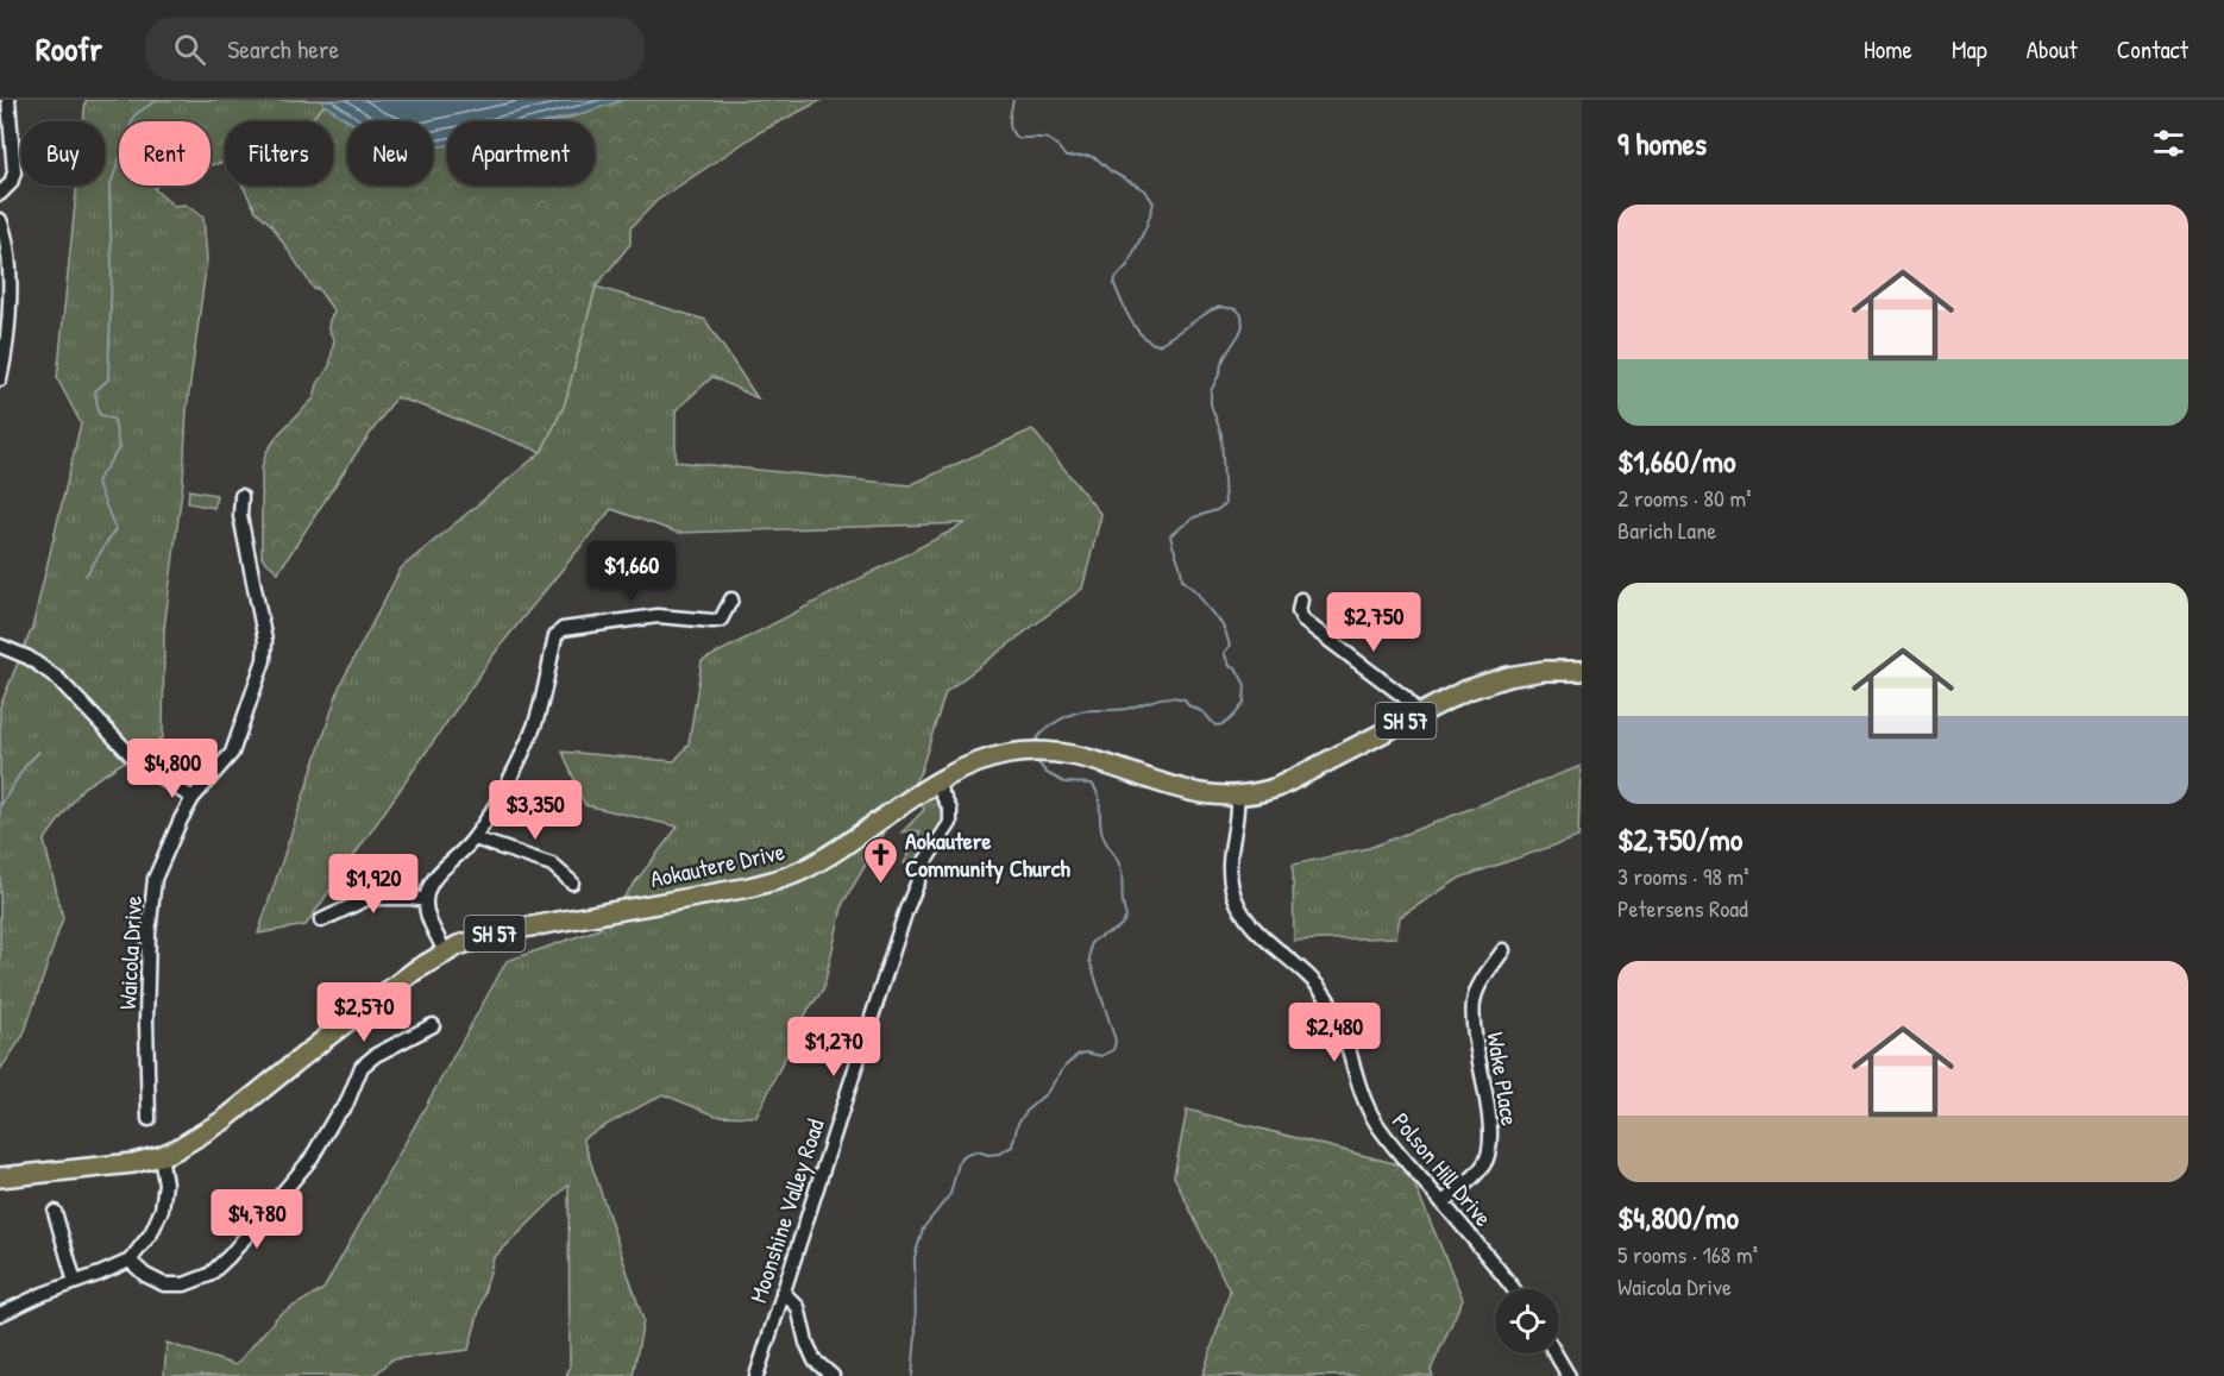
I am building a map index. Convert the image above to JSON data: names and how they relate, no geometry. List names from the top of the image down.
{
  "streets": {
    "highway": ["SH 57", "Aokautere Drive"],
    "street": [
      "Waicola Drive",
      "Wake Place",
      "Polson Hill Drive",
      "Moonshine Valley Road"
    ]
  },
  "crossings": [
    ["Aokautere Drive", "Polson Hill Drive"],
    ["Aokautere Drive", "Moonshine Valley Road"],
    ["Wake Place", "Polson Hill Drive"]
  ],
  "places": {
    "church": ["Aokautere Community Church"]
  },
  "page": {
    "header": "Roofr",
    "search": "Search here",
    "nav": [
      "Home",
      "Map",
      "About",
      "Contact"
    ],
    "heading": "9 homes",
    "chip": [
      "Buy",
      "Rent",
      "Filters",
      "New",
      "Apartment"
    ],
    "list": [
      {
        "name": "$1,660/mo",
        "note": "2 rooms · 80 m² · Barich Lane"
      },
      {
        "name": "$2,750/mo",
        "note": "3 rooms · 98 m² · Petersens Road"
      },
      {
        "name": "$4,800/mo",
        "note": "5 rooms · 168 m² · Waicola Drive"
      }
    ],
    "price": [
      "$1,660",
      "$2,750",
      "$4,800",
      "$3,350",
      "$1,920",
      "$2,570",
      "$2,480",
      "$1,270",
      "$4,780"
    ]
  }
}
